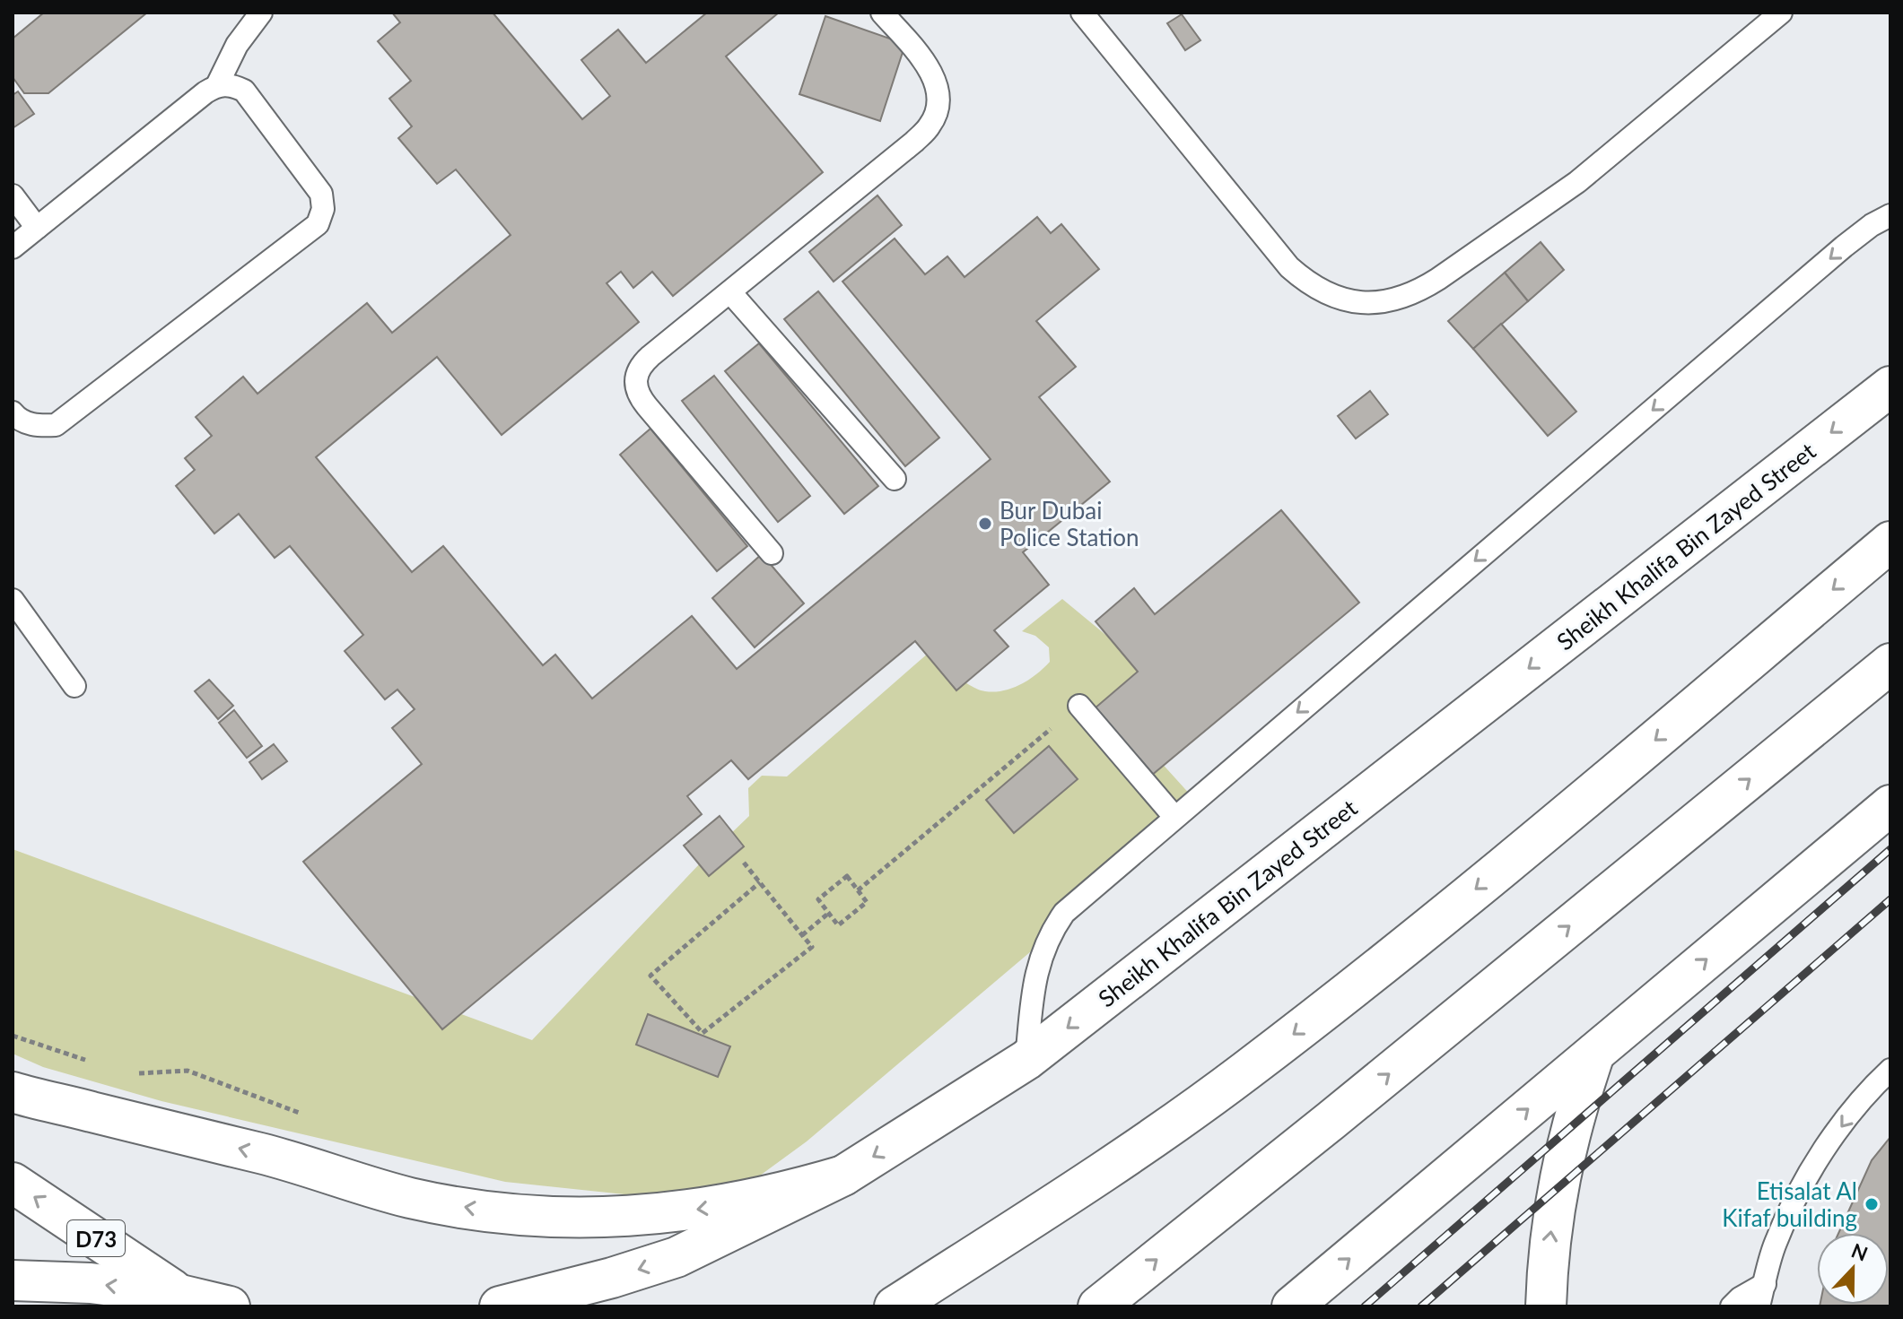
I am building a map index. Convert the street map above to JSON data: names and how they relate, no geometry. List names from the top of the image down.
{
  "streets": {
    "main road": ["Sheikh Khalifa Bin Zayed Street", "D73"]
  },
  "places": ["Bur Dubai Police Station", "Etisalat Al Kifaf building"],
  "north": "top"
}
